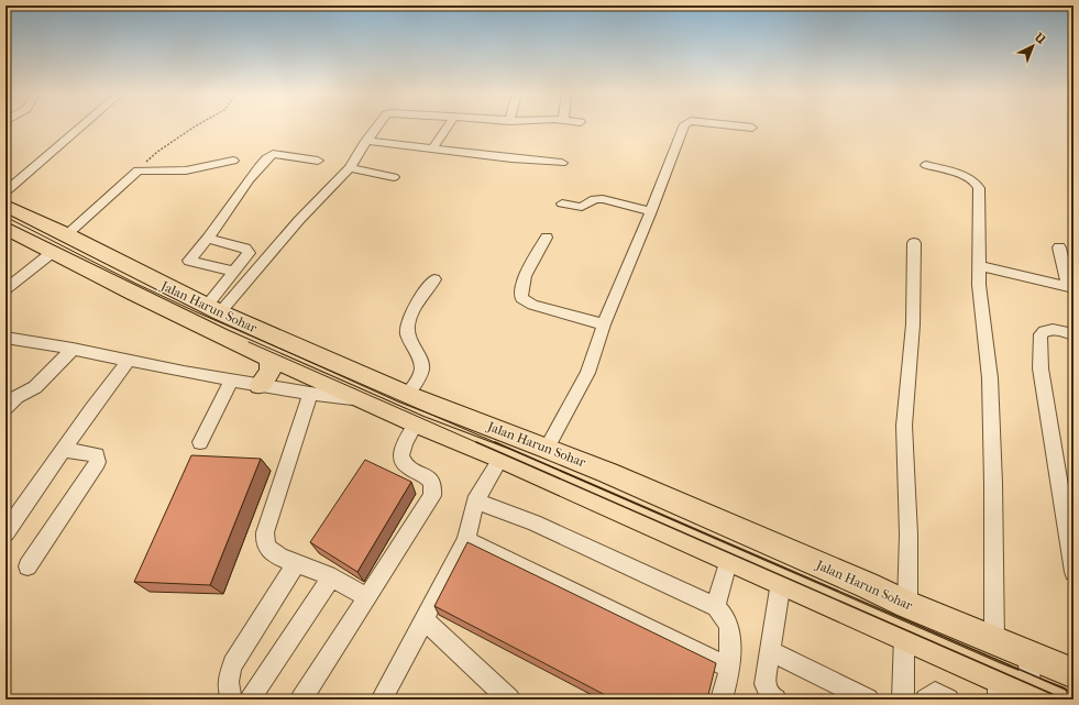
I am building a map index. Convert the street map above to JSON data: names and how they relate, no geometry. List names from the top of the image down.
{
  "streets": {
    "highway": ["Jalan Harun Sohar"]
  },
  "north": "top right"
}
